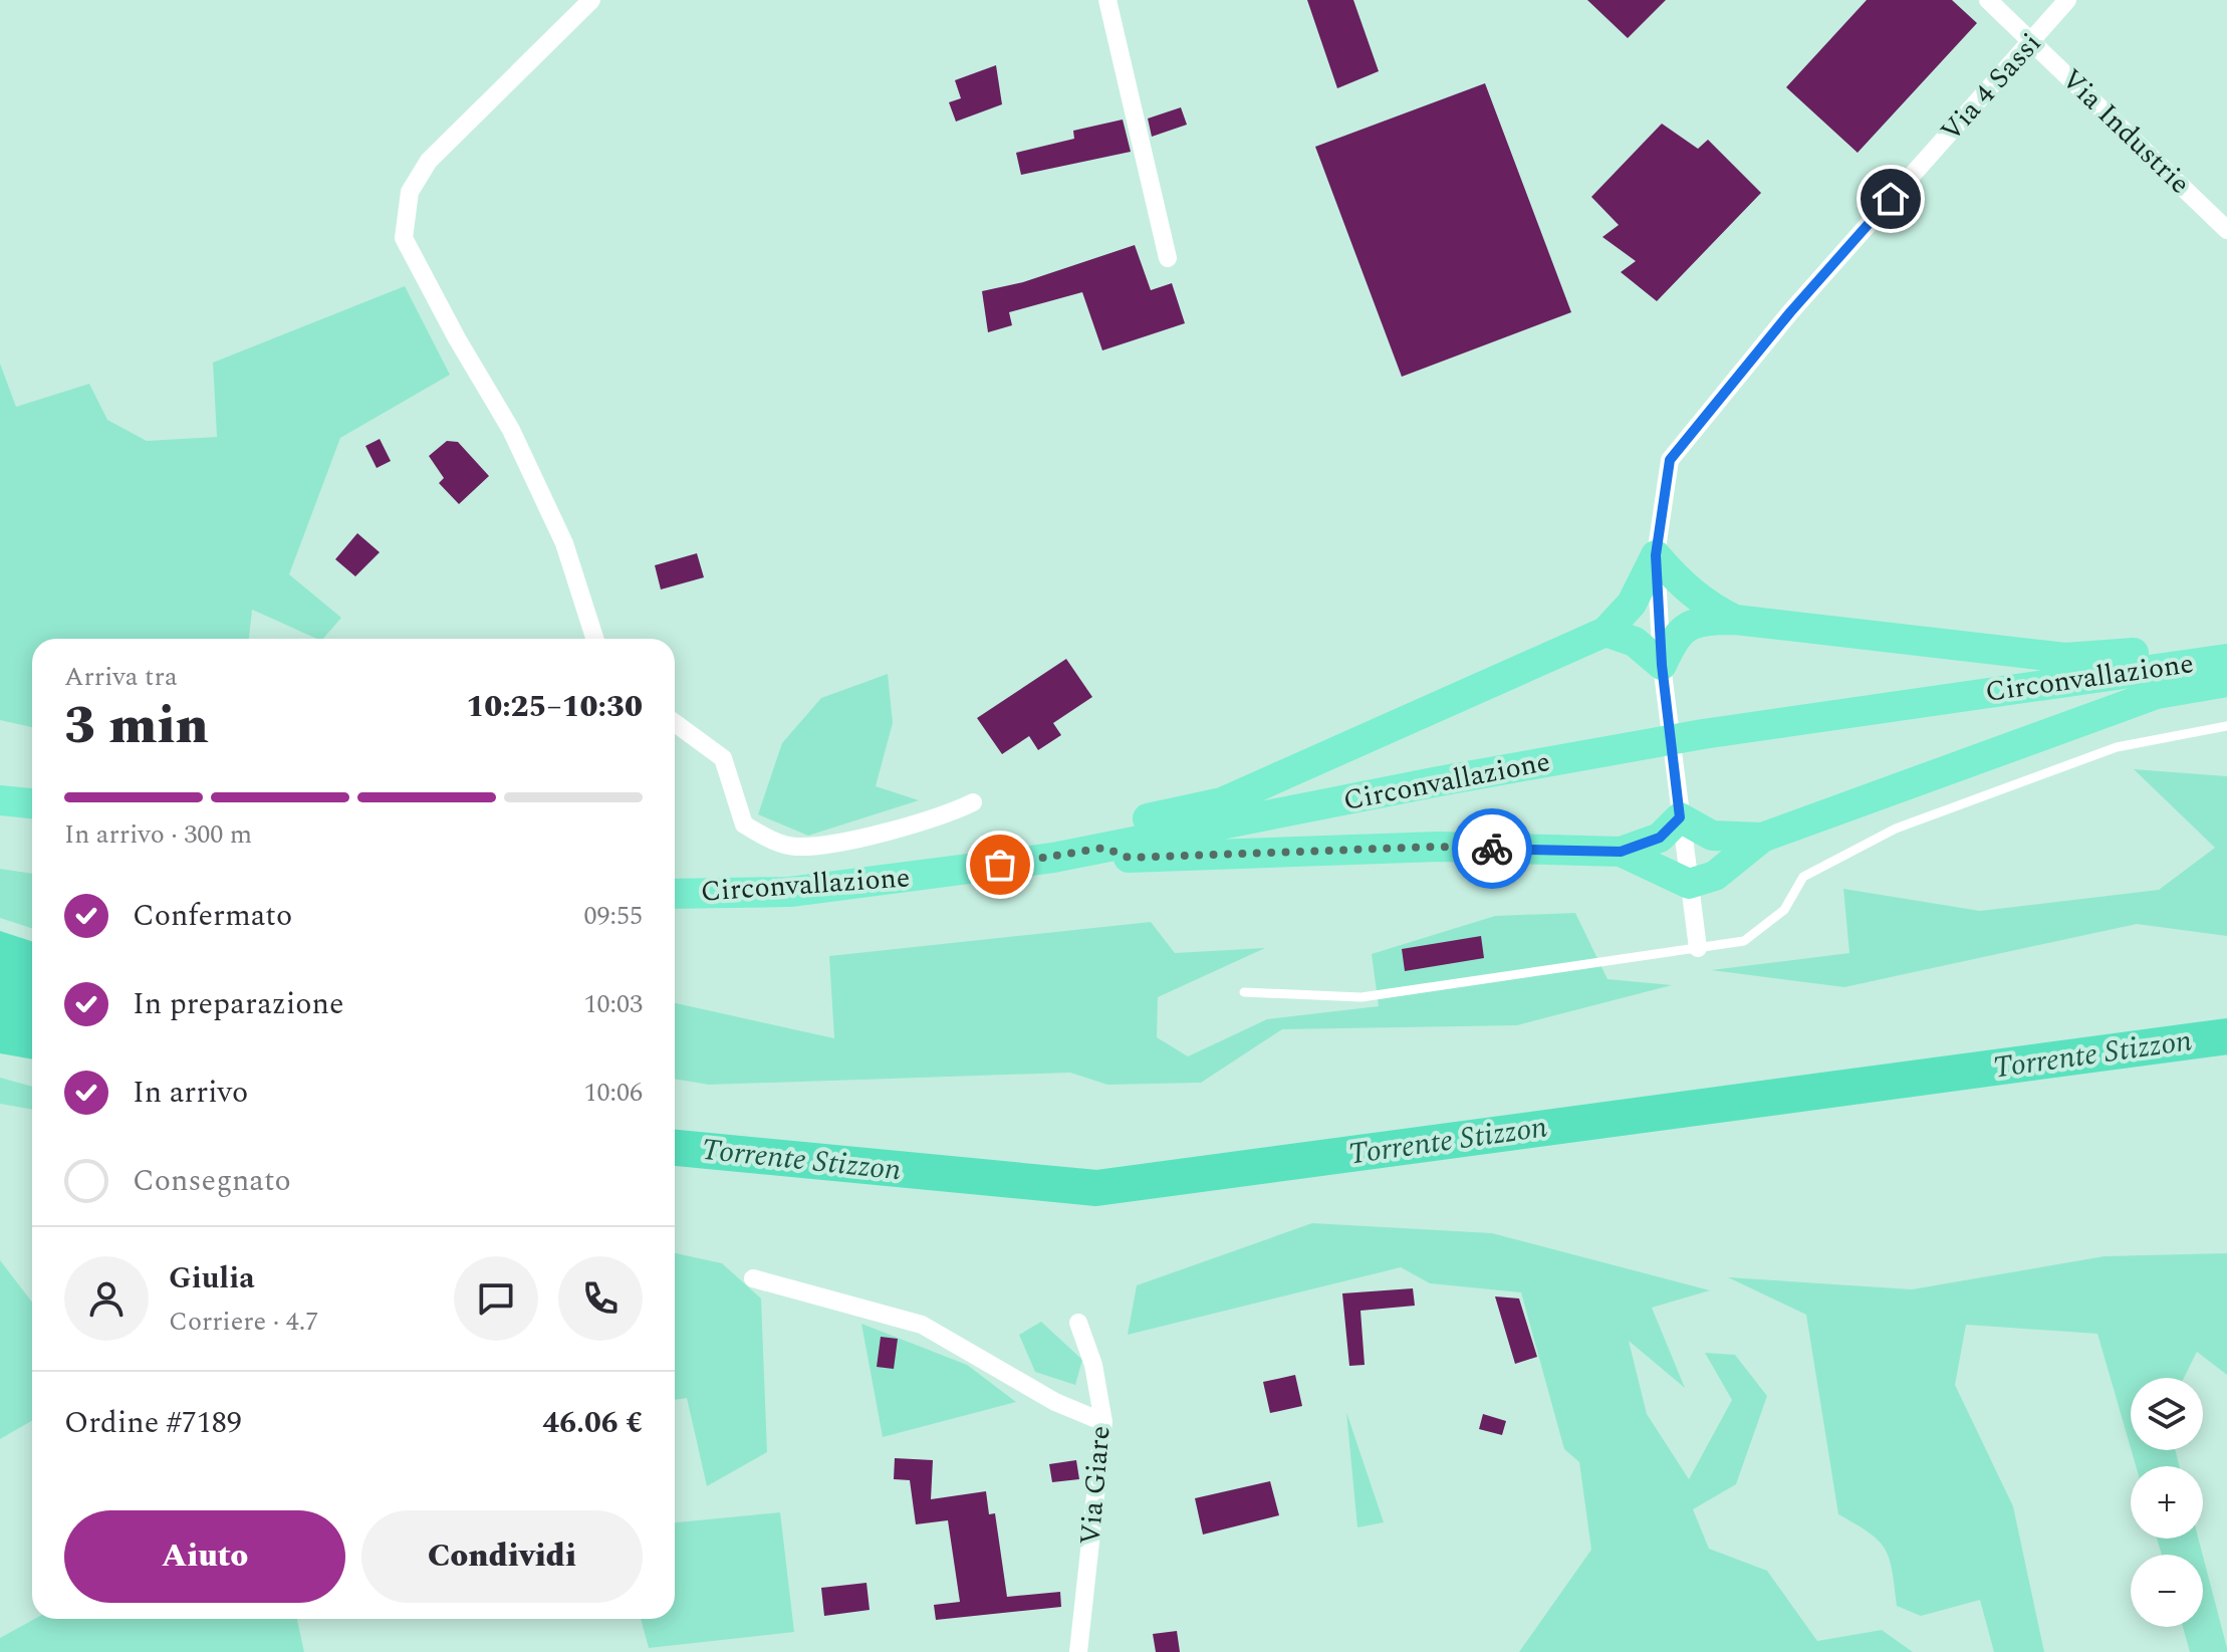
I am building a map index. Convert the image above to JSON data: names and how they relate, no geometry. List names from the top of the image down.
{
  "streets": {
    "highway": ["Circonvallazione"],
    "street": ["Via 4 Sassi", "Via Industrie", "Via Giare"]
  },
  "crossings": [
    ["Via 4 Sassi", "Via Industrie"]
  ],
  "water": ["Torrente Stizzon"],
  "page": {
    "heading": ["3 min", "Arriva tra", "10:25–10:30"],
    "panel": [
      "Giulia",
      "Corriere · 4.7",
      "Ordine #7189",
      "46.06 €"
    ],
    "bar": "In arrivo · 300 m",
    "list": [
      ["Confermato", "09:55"],
      ["In preparazione", "10:03"],
      ["In arrivo", "10:06"],
      "Consegnato"
    ],
    "map_buttons": ["+", "−"],
    "buttons": ["Aiuto", "Condividi"]
  }
}
